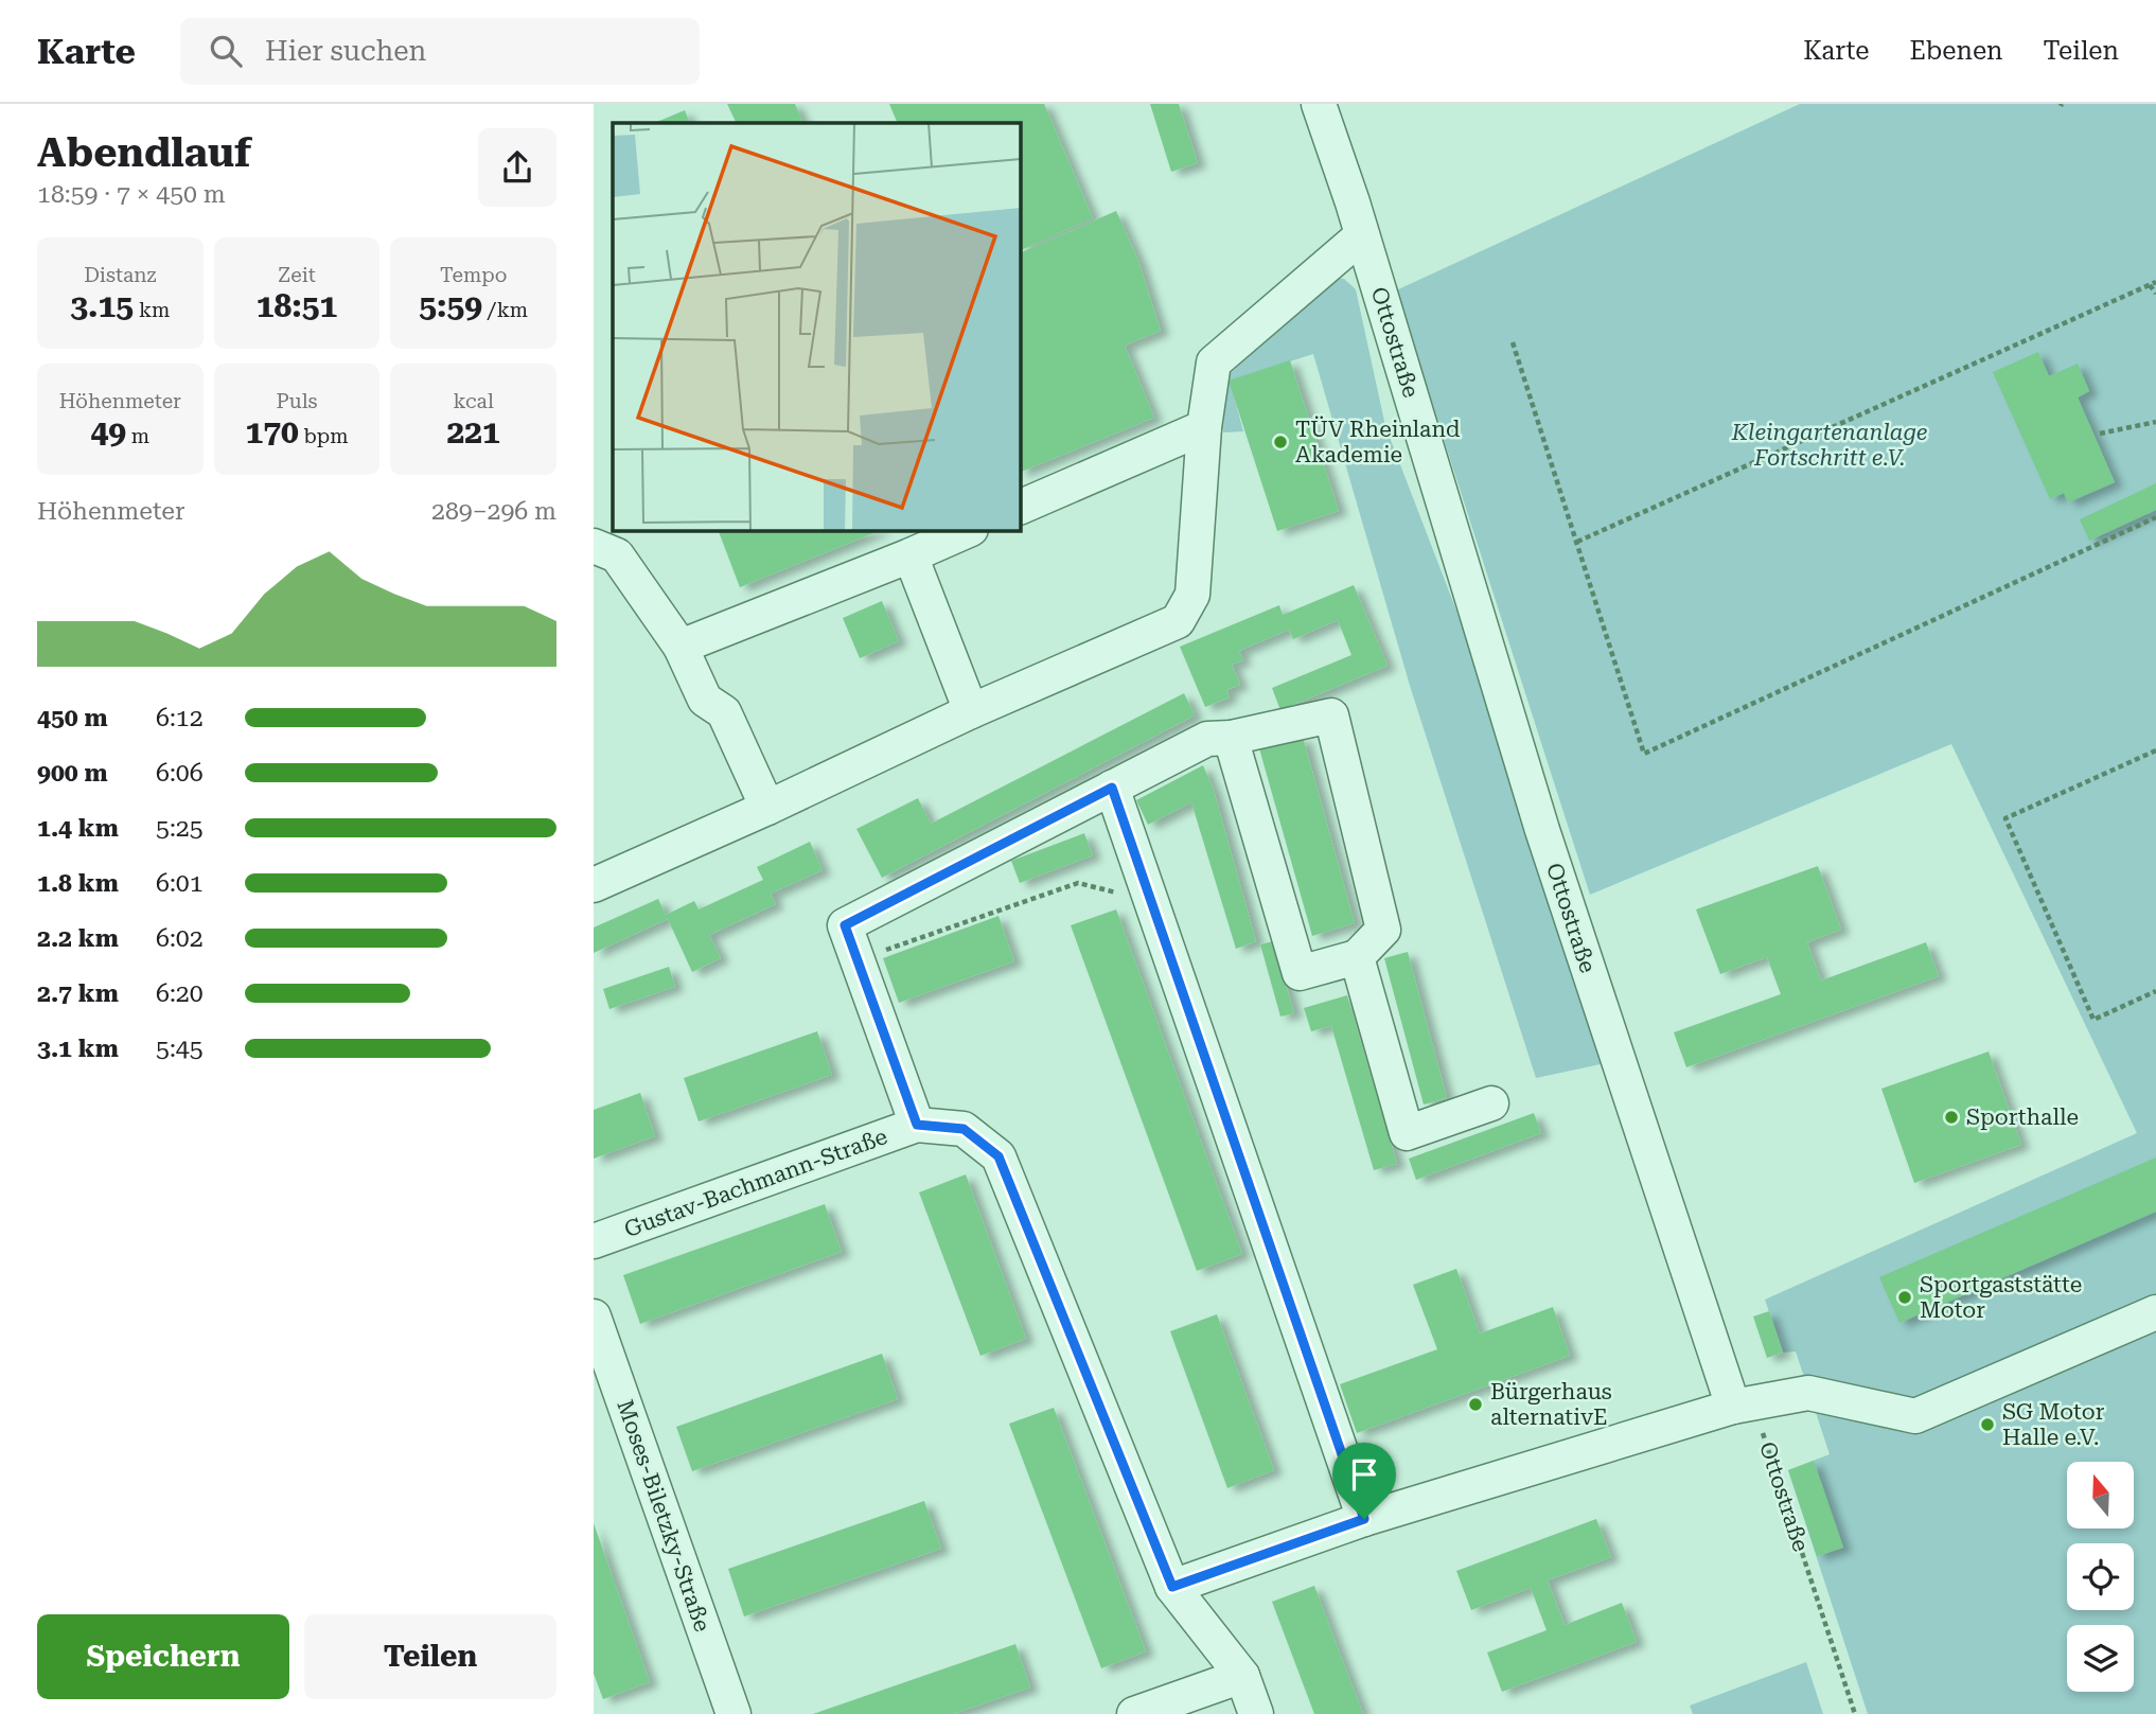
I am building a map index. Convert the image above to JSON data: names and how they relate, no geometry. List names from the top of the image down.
{
  "streets": {
    "street": ["Ottostraße", "Gustav-Bachmann-Straße", "Moses-Biletzky-Straße"]
  },
  "parks": ["Kleingartenanlage Fortschritt e.V."],
  "places": [
    "TÜV Rheinland Akademie",
    "Sporthalle",
    "Sportgaststätte Motor",
    "Bürgerhaus alternativE",
    "SG Motor Halle e.V."
  ],
  "north": "top",
  "page": {
    "header": "Karte",
    "search": "Hier suchen",
    "nav": ["Karte", "Ebenen", "Teilen"],
    "heading": ["Abendlauf", "18:59 · 7 × 450 m"],
    "stats": [
      ["Distanz", "3.15 km"],
      ["Zeit", "18:51"],
      ["Tempo", "5:59 /km"],
      ["Höhenmeter", "49 m"],
      ["Puls", "170 bpm"],
      ["kcal", "221"]
    ],
    "chart": ["Höhenmeter", "289–296 m"],
    "list": [
      {
        "name": "450 m",
        "note": "6:12"
      },
      {
        "name": "900 m",
        "note": "6:06"
      },
      {
        "name": "1.4 km",
        "note": "5:25"
      },
      {
        "name": "1.8 km",
        "note": "6:01"
      },
      {
        "name": "2.2 km",
        "note": "6:02"
      },
      {
        "name": "2.7 km",
        "note": "6:20"
      },
      {
        "name": "3.1 km",
        "note": "5:45"
      }
    ],
    "buttons": ["Speichern", "Teilen"]
  }
}
